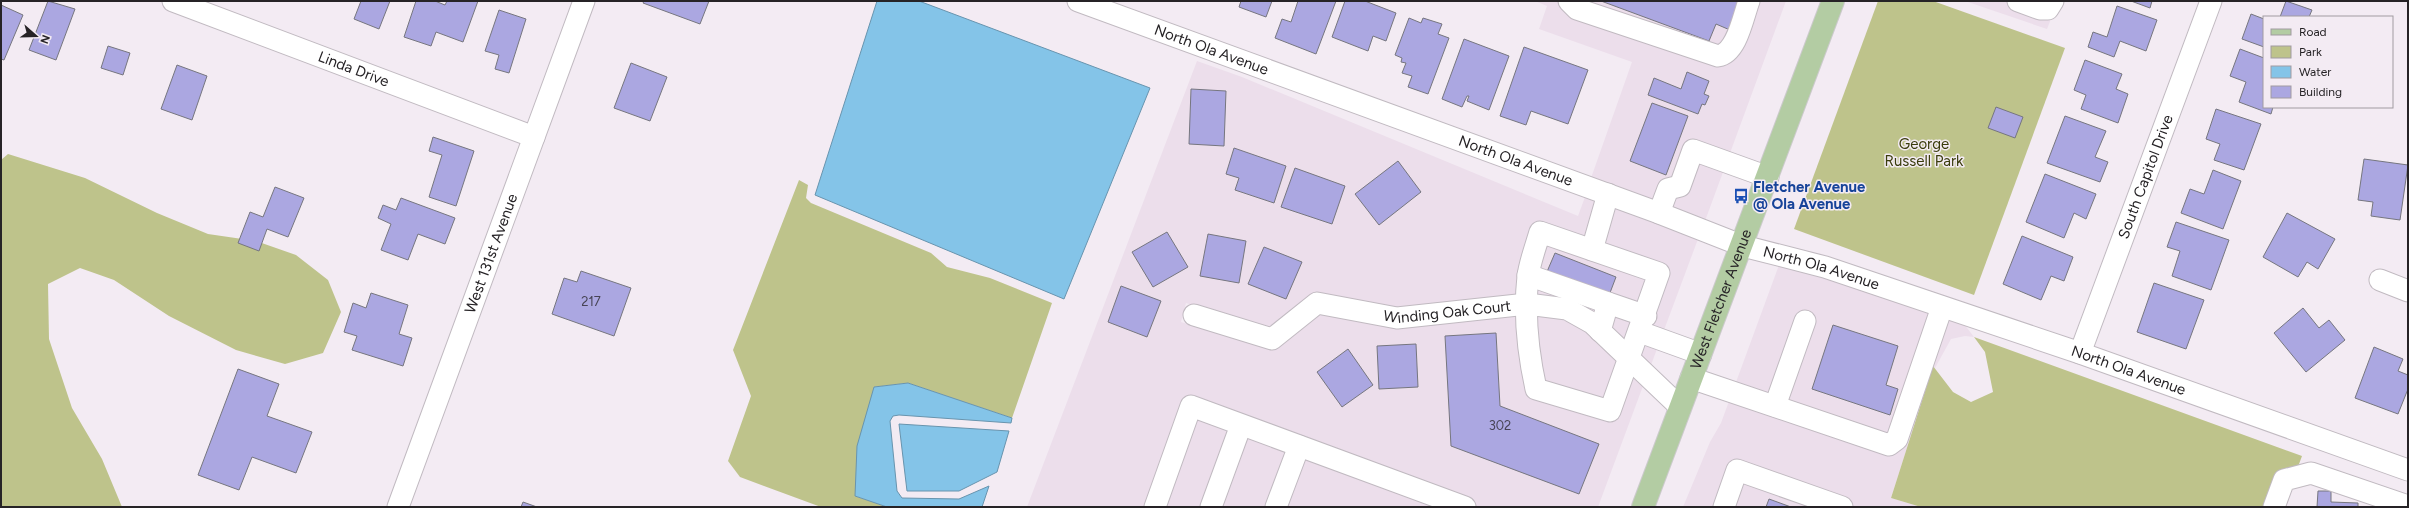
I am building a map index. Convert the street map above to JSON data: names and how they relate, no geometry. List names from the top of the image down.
{
  "streets": {
    "main road": ["West Fletcher Avenue"],
    "street": [
      "North Ola Avenue",
      "Linda Drive",
      "South Capitol Drive",
      "West 131st Avenue",
      "Winding Oak Court"
    ]
  },
  "crossings": [
    ["North Ola Avenue", "South Capitol Drive"],
    ["North Ola Avenue", "West Fletcher Avenue"],
    ["Linda Drive", "West 131st Avenue"],
    ["West Fletcher Avenue", "Winding Oak Court"]
  ],
  "parks": ["George Russell Park"],
  "places": {
    "bus stop": ["Fletcher Avenue @ Ola Avenue"]
  },
  "house_numbers": ["217", "302"],
  "legend": [
    "Road",
    "Park",
    "Water",
    "Building"
  ],
  "north": "right"
}
